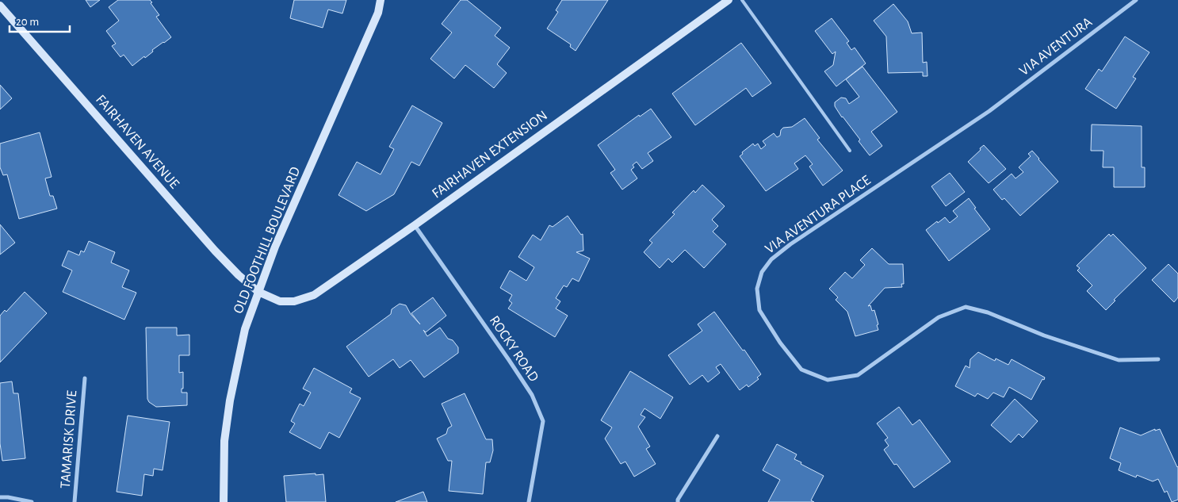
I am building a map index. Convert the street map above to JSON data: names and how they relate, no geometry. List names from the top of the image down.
{
  "streets": {
    "street": [
      "VIA AVENTURA",
      "FAIRHAVEN AVENUE",
      "FAIRHAVEN EXTENSION",
      "VIA AVENTURA PLACE",
      "OLD FOOTHILL BOULEVARD",
      "ROCKY ROAD",
      "TAMARISK DRIVE"
    ]
  },
  "crossings": [
    ["VIA AVENTURA", "VIA AVENTURA PLACE"],
    ["FAIRHAVEN AVENUE", "FAIRHAVEN EXTENSION"],
    ["FAIRHAVEN AVENUE", "OLD FOOTHILL BOULEVARD"],
    ["FAIRHAVEN EXTENSION", "OLD FOOTHILL BOULEVARD"],
    ["FAIRHAVEN EXTENSION", "ROCKY ROAD"]
  ],
  "scale_bar": "20 m"
}
